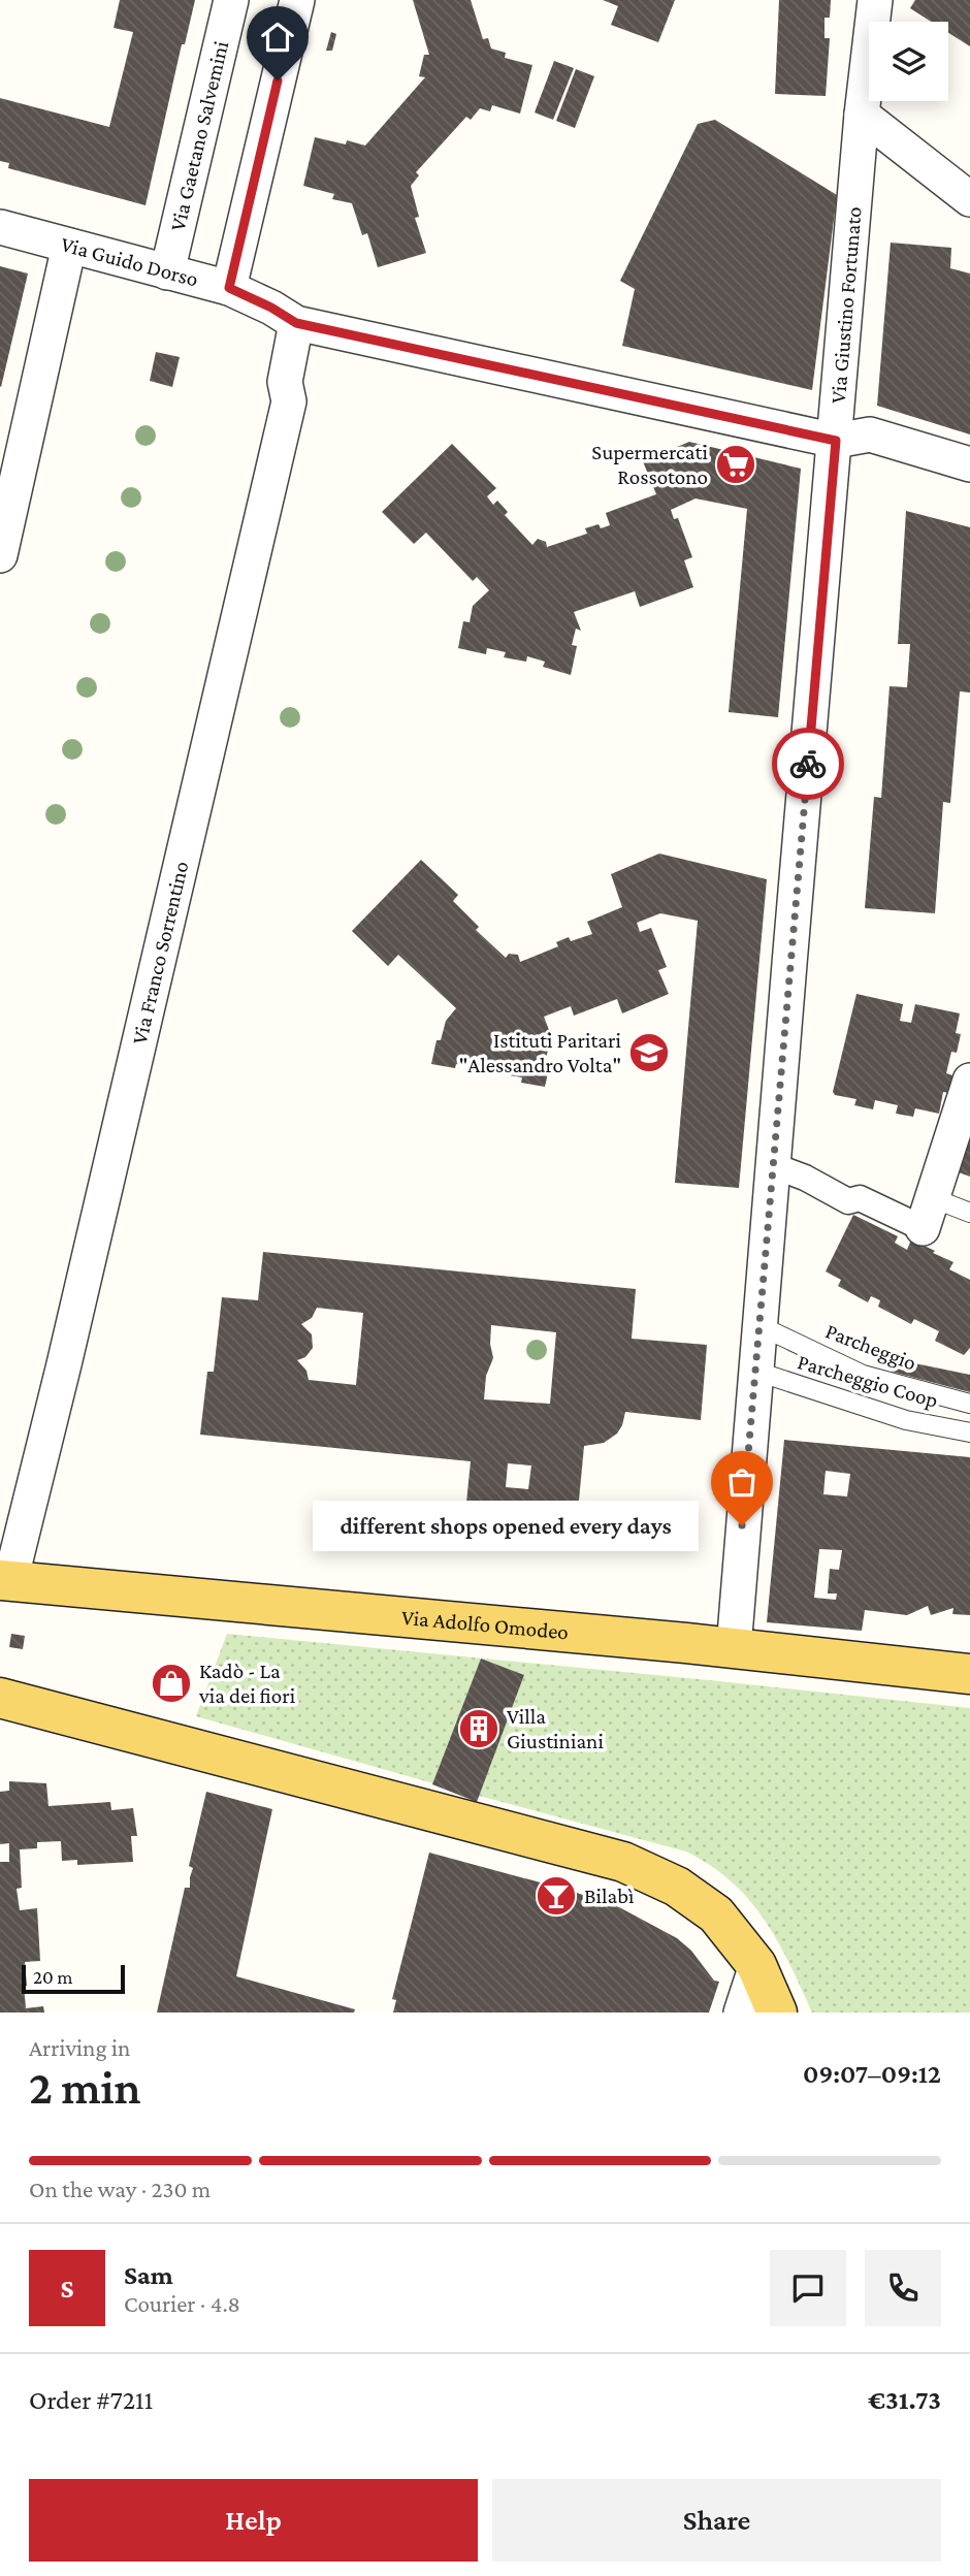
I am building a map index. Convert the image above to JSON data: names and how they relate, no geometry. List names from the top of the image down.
{
  "streets": {
    "main road": ["Via Adolfo Omodeo"],
    "street": [
      "Via Gaetano Salvemini",
      "Via Guido Dorso",
      "Via Giustino Fortunato",
      "Via Franco Sorrentino"
    ],
    "lane": ["Parcheggio", "Parcheggio Coop"]
  },
  "crossings": [
    ["Via Gaetano Salvemini", "Via Guido Dorso"],
    ["Via Guido Dorso", "Via Giustino Fortunato"],
    ["Via Guido Dorso", "Via Franco Sorrentino"],
    ["Via Giustino Fortunato", "Parcheggio"],
    ["Via Giustino Fortunato", "Parcheggio Coop"],
    ["Via Giustino Fortunato", "Via Adolfo Omodeo"],
    ["Via Franco Sorrentino", "Via Adolfo Omodeo"]
  ],
  "places": {
    "supermarket": ["Supermercati Rossotono"],
    "school or university": ["Istituti Paritari \"Alessandro Volta\""],
    "other": ["different shops opened every days"],
    "shop": ["Kadò - La via dei fiori"],
    "building": ["Villa Giustiniani"],
    "bar": ["Bilabì"]
  },
  "scale_bar": "20 m",
  "page": {
    "bubble": "different shops opened every days",
    "scale": "20 m",
    "heading": ["2 min", "Arriving in", "09:07–09:12"],
    "panel": [
      "Sam",
      "Courier · 4.8",
      "Order #7211",
      "€31.73"
    ],
    "bar": "On the way · 230 m",
    "round": "S",
    "buttons": ["Help", "Share"]
  }
}
